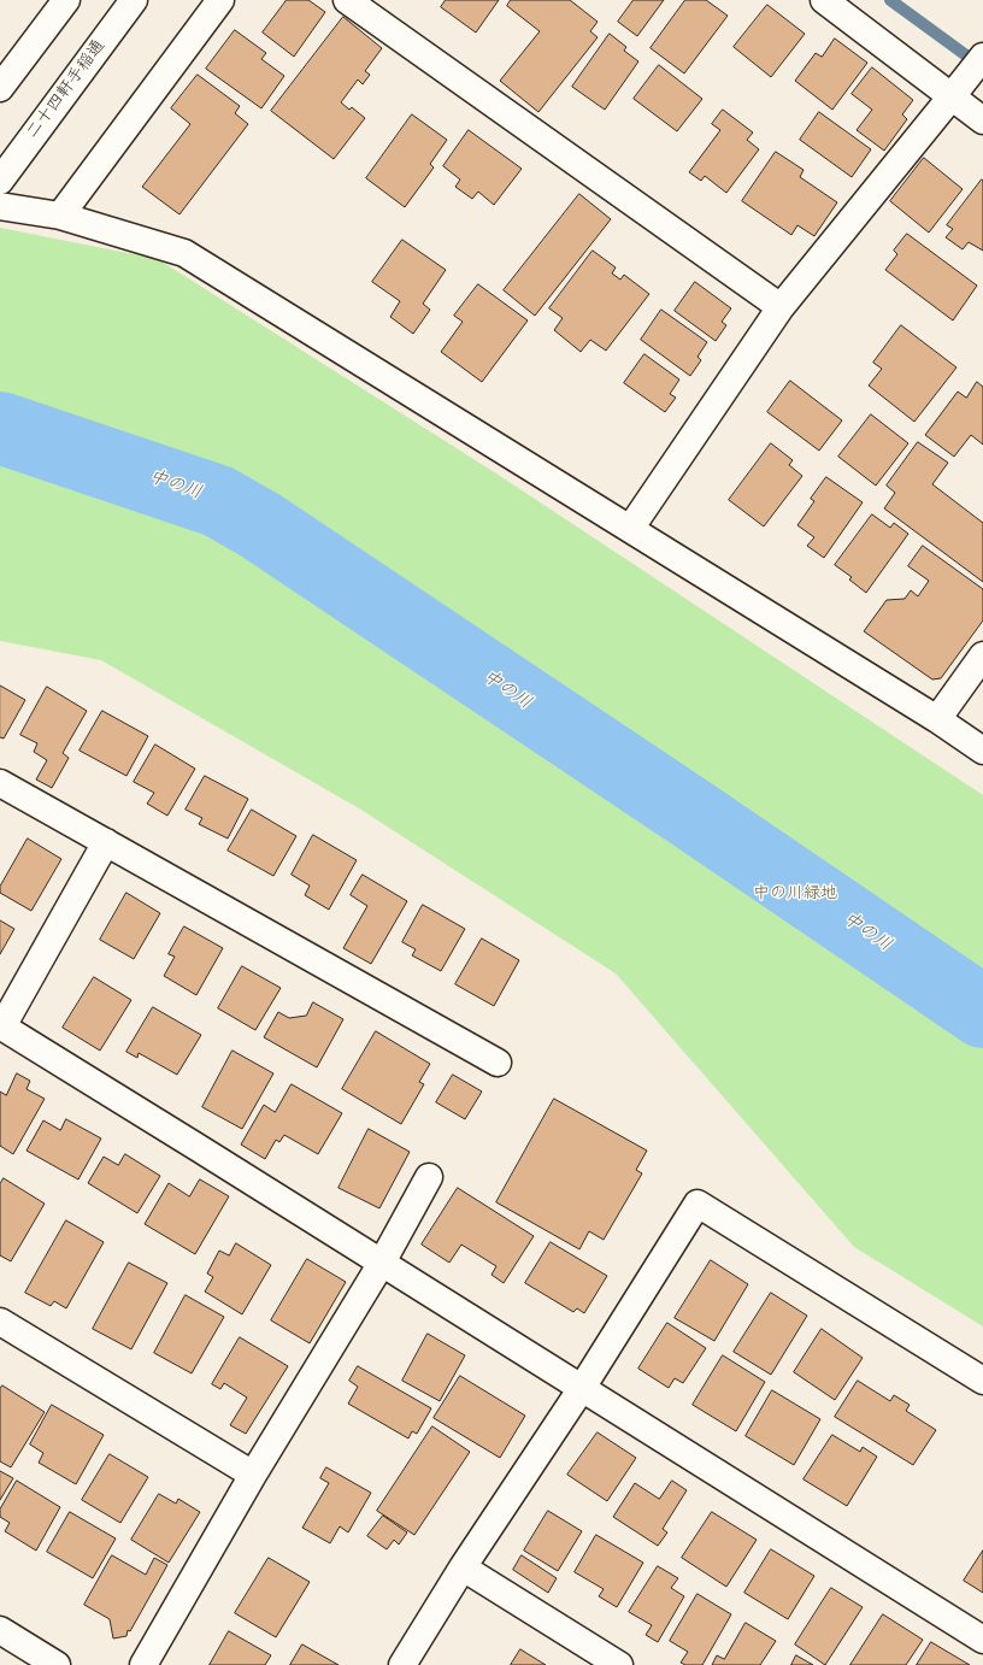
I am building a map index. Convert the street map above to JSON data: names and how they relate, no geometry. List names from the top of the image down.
{
  "streets": {
    "street": ["二十四軒手稲通"]
  },
  "water": ["中の川"],
  "parks": ["中の川緑地"]
}
